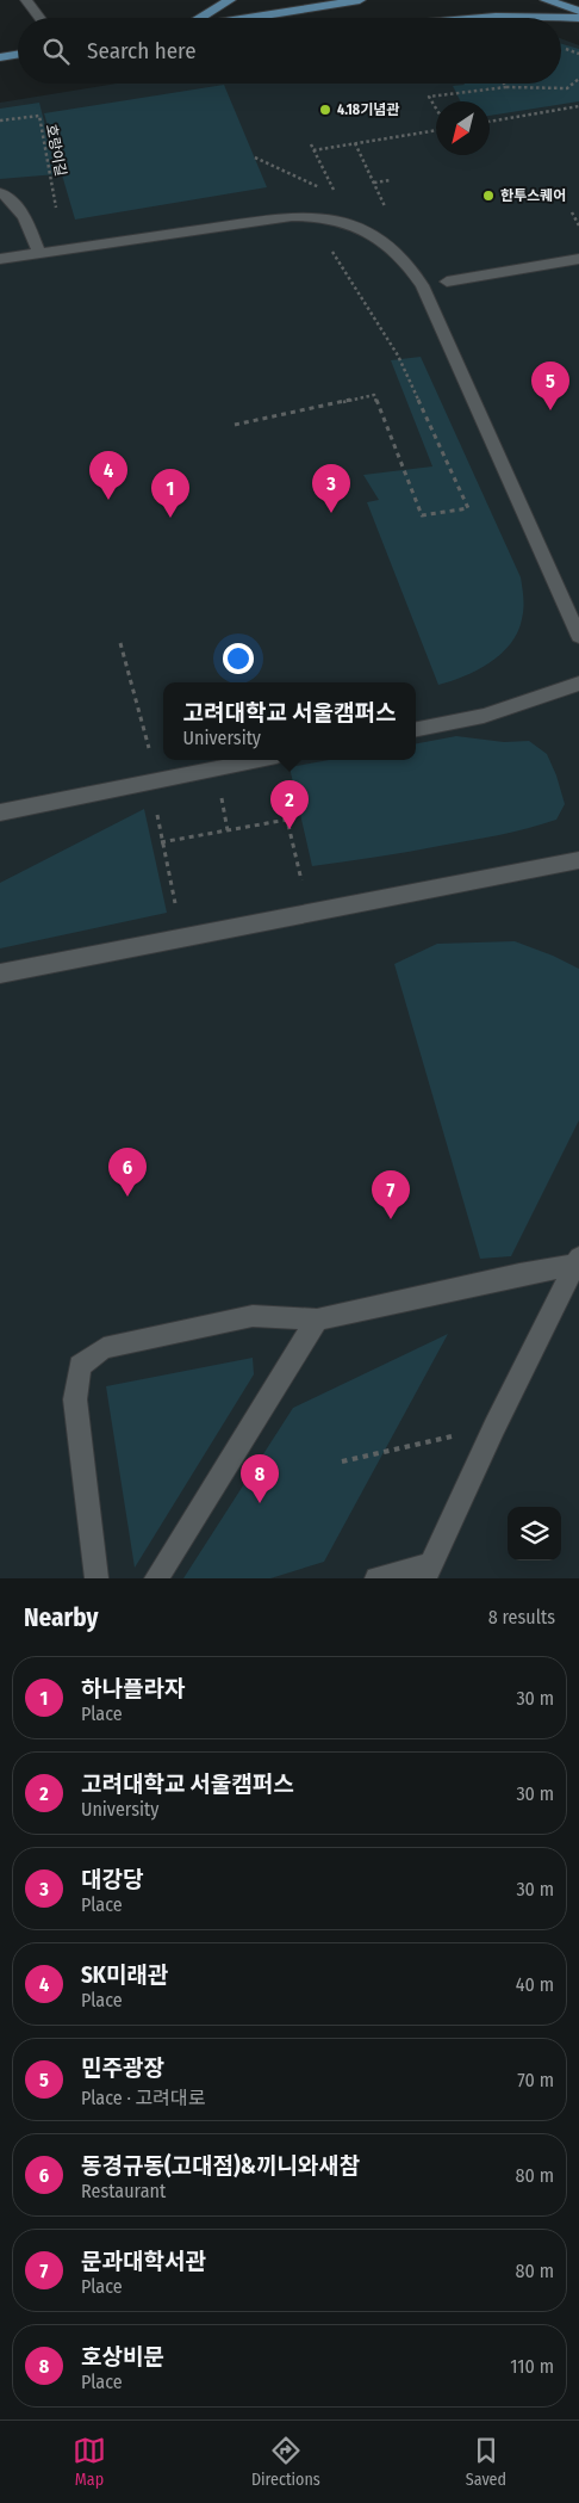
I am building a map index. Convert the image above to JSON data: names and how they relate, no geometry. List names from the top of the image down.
{
  "streets": {
    "path": ["호랑이길"]
  },
  "places": ["4.18기념관", "한투스퀘어"],
  "north": "bottom left",
  "page": {
    "search": "Search here",
    "pins": [
      "5",
      "4",
      "3",
      "1",
      "2",
      "6",
      "7",
      "8"
    ],
    "popup": ["고려대학교 서울캠퍼스", "University"],
    "heading": ["Nearby", "8 results"],
    "list": [
      {
        "mark": "1",
        "name": "하나플라자",
        "note": "Place",
        "value": "30 m"
      },
      {
        "mark": "2",
        "name": "고려대학교 서울캠퍼스",
        "note": "University",
        "value": "30 m"
      },
      {
        "mark": "3",
        "name": "대강당",
        "note": "Place",
        "value": "30 m"
      },
      {
        "mark": "4",
        "name": "SK미래관",
        "note": "Place",
        "value": "40 m"
      },
      {
        "mark": "5",
        "name": "민주광장",
        "note": "Place · 고려대로",
        "value": "70 m"
      },
      {
        "mark": "6",
        "name": "동경규동(고대점)&끼니와새참",
        "note": "Restaurant",
        "value": "80 m"
      },
      {
        "mark": "7",
        "name": "문과대학서관",
        "note": "Place",
        "value": "80 m"
      },
      {
        "mark": "8",
        "name": "호상비문",
        "note": "Place",
        "value": "110 m"
      }
    ],
    "nav": ["Map", "Directions", "Saved"]
  }
}
